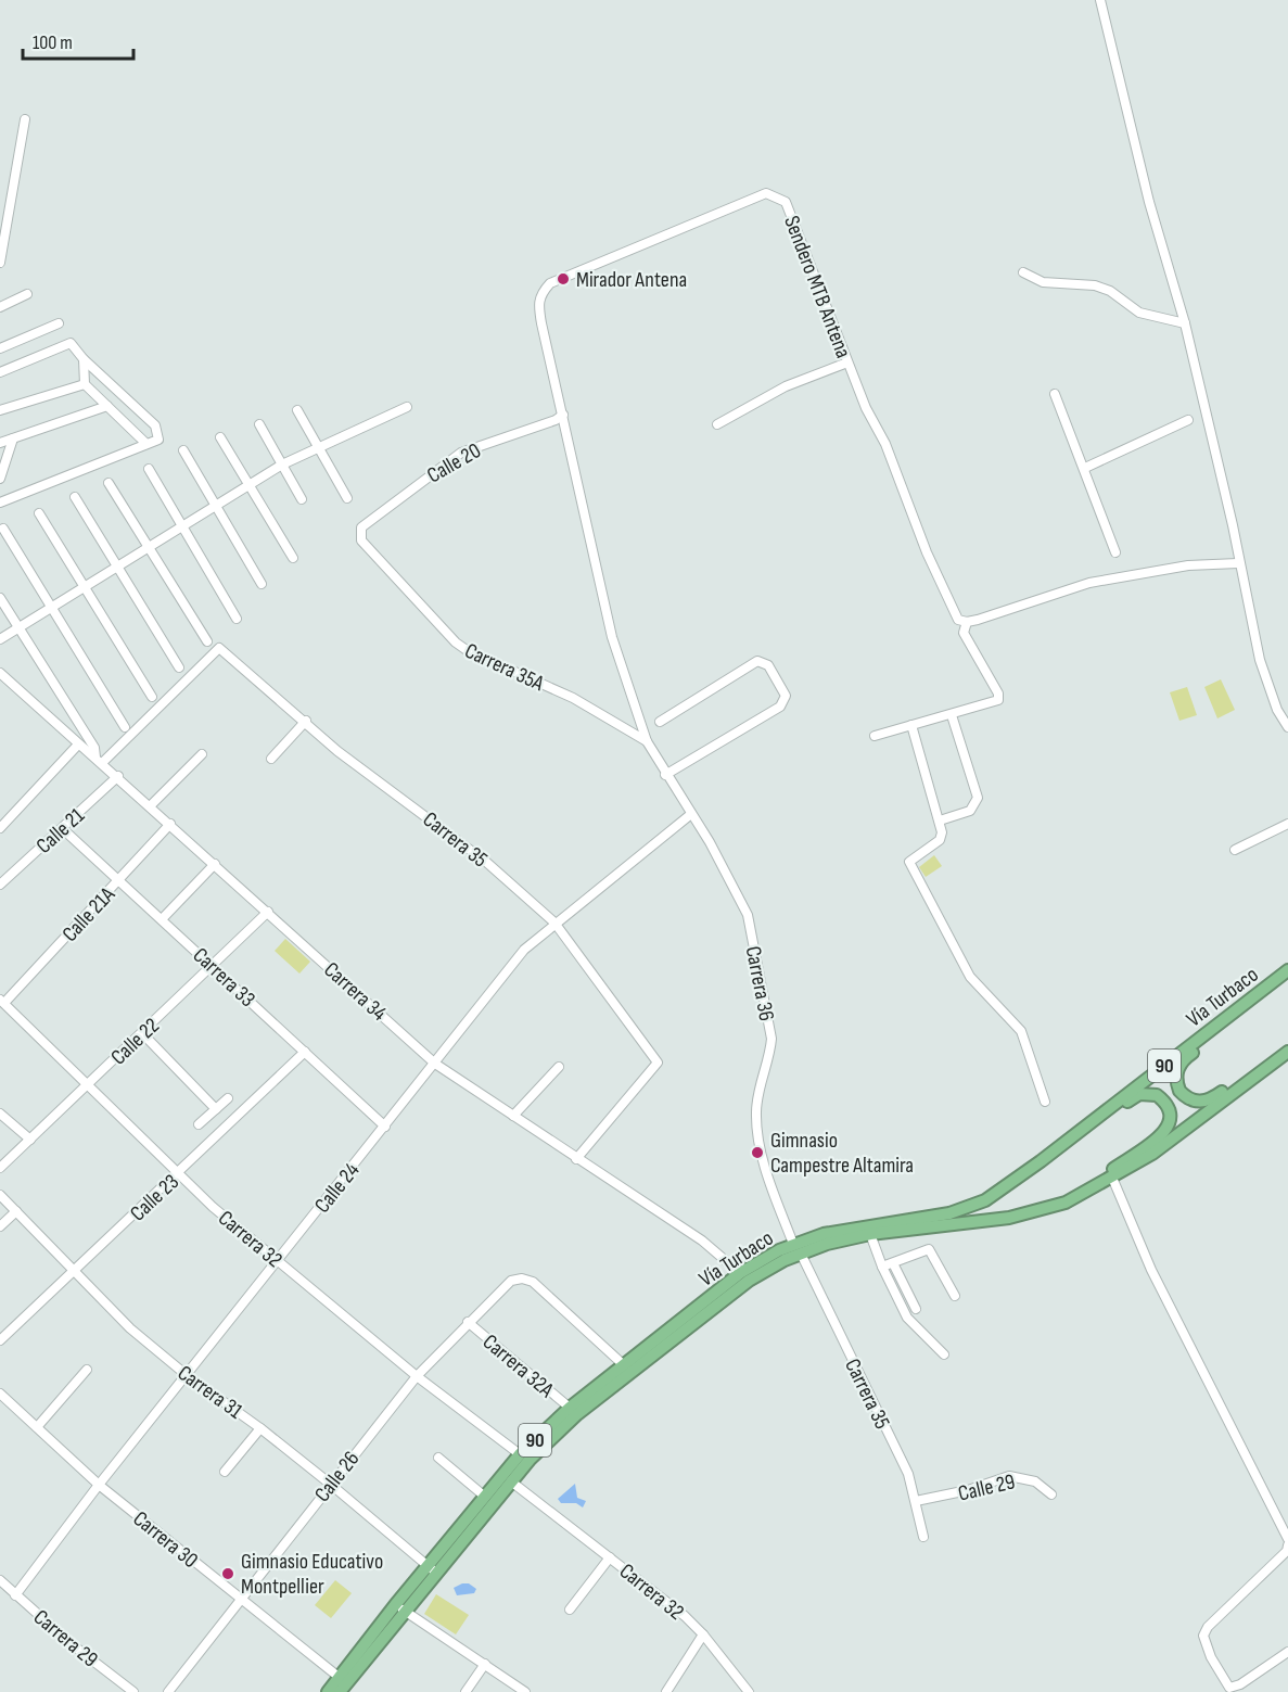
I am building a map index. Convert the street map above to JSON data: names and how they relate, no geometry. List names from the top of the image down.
{
  "streets": {
    "highway": ["Vía Turbaco", "90"],
    "street": [
      "Sendero MTB Antena",
      "Calle 20",
      "Carrera 35A",
      "Calle 21",
      "Carrera 35",
      "Calle 21A",
      "Carrera 33",
      "Carrera 36",
      "Carrera 34",
      "Calle 22",
      "Calle 24",
      "Calle 23",
      "Carrera 32",
      "Carrera 32A",
      "Carrera 31",
      "Calle 26",
      "Calle 29",
      "Carrera 30",
      "Carrera 29"
    ]
  },
  "crossings": [
    ["Sendero MTB Antena", "Calle 20"],
    ["Sendero MTB Antena", "Carrera 35A"],
    ["Sendero MTB Antena", "Carrera 36"],
    ["Calle 20", "Carrera 35A"],
    ["Carrera 35A", "Carrera 36"],
    ["Calle 21", "Carrera 33"],
    ["Calle 21", "Carrera 34"],
    ["Carrera 35", "Carrera 36"],
    ["Carrera 35", "Carrera 34"],
    ["Carrera 35", "Vía Turbaco"],
    ["Carrera 35", "Calle 24"],
    ["Carrera 35", "Calle 29"],
    ["Calle 21A", "Carrera 33"],
    ["Calle 21A", "Carrera 34"],
    ["Calle 21A", "Carrera 32"],
    ["Carrera 33", "Calle 22"],
    ["Carrera 33", "Calle 24"],
    ["Carrera 33", "Calle 23"],
    ["Carrera 36", "Vía Turbaco"],
    ["Carrera 36", "Calle 24"],
    ["Carrera 34", "Vía Turbaco"],
    ["Carrera 34", "Calle 22"],
    ["Carrera 34", "Calle 24"],
    ["Vía Turbaco", "Carrera 32"],
    ["Vía Turbaco", "Carrera 32A"],
    ["Vía Turbaco", "Carrera 31"],
    ["Vía Turbaco", "Calle 26"],
    ["Vía Turbaco", "Carrera 30"],
    ["Calle 22", "Carrera 32"],
    ["Calle 24", "Carrera 32"],
    ["Calle 24", "Carrera 31"],
    ["Calle 24", "Carrera 30"],
    ["Calle 24", "Carrera 29"],
    ["Calle 23", "Carrera 32"],
    ["Calle 23", "Carrera 31"],
    ["Carrera 32", "Calle 26"],
    ["Carrera 32A", "Calle 26"],
    ["Carrera 31", "Calle 26"],
    ["Calle 26", "Carrera 30"]
  ],
  "places": ["Mirador Antena", "Gimnasio Campestre Altamira", "Gimnasio Educativo Montpellier"],
  "scale_bar": "100 m"
}
